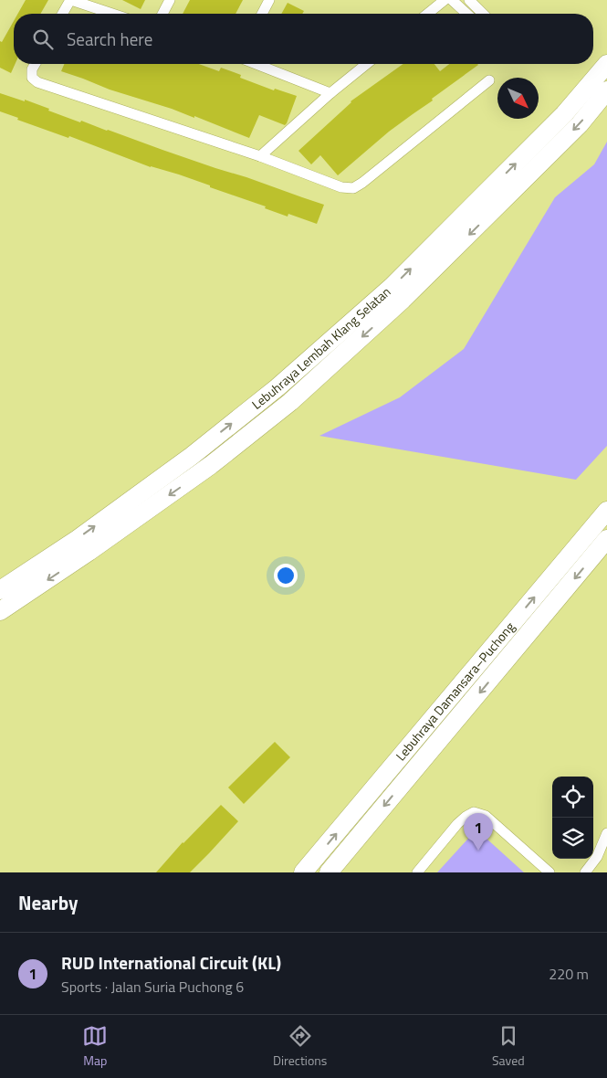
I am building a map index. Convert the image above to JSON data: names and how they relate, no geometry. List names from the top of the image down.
{
  "streets": {
    "highway": ["Lebuhraya Lembah Klang Selatan", "Lebuhraya Damansara–Puchong"]
  },
  "north": "bottom right",
  "page": {
    "search": "Search here",
    "pins": "1",
    "heading": "Nearby",
    "list": [
      {
        "mark": "1",
        "name": "RUD International Circuit (KL)",
        "note": "Sports · Jalan Suria Puchong 6",
        "value": "220 m"
      }
    ],
    "nav": ["Map", "Directions", "Saved"]
  }
}
